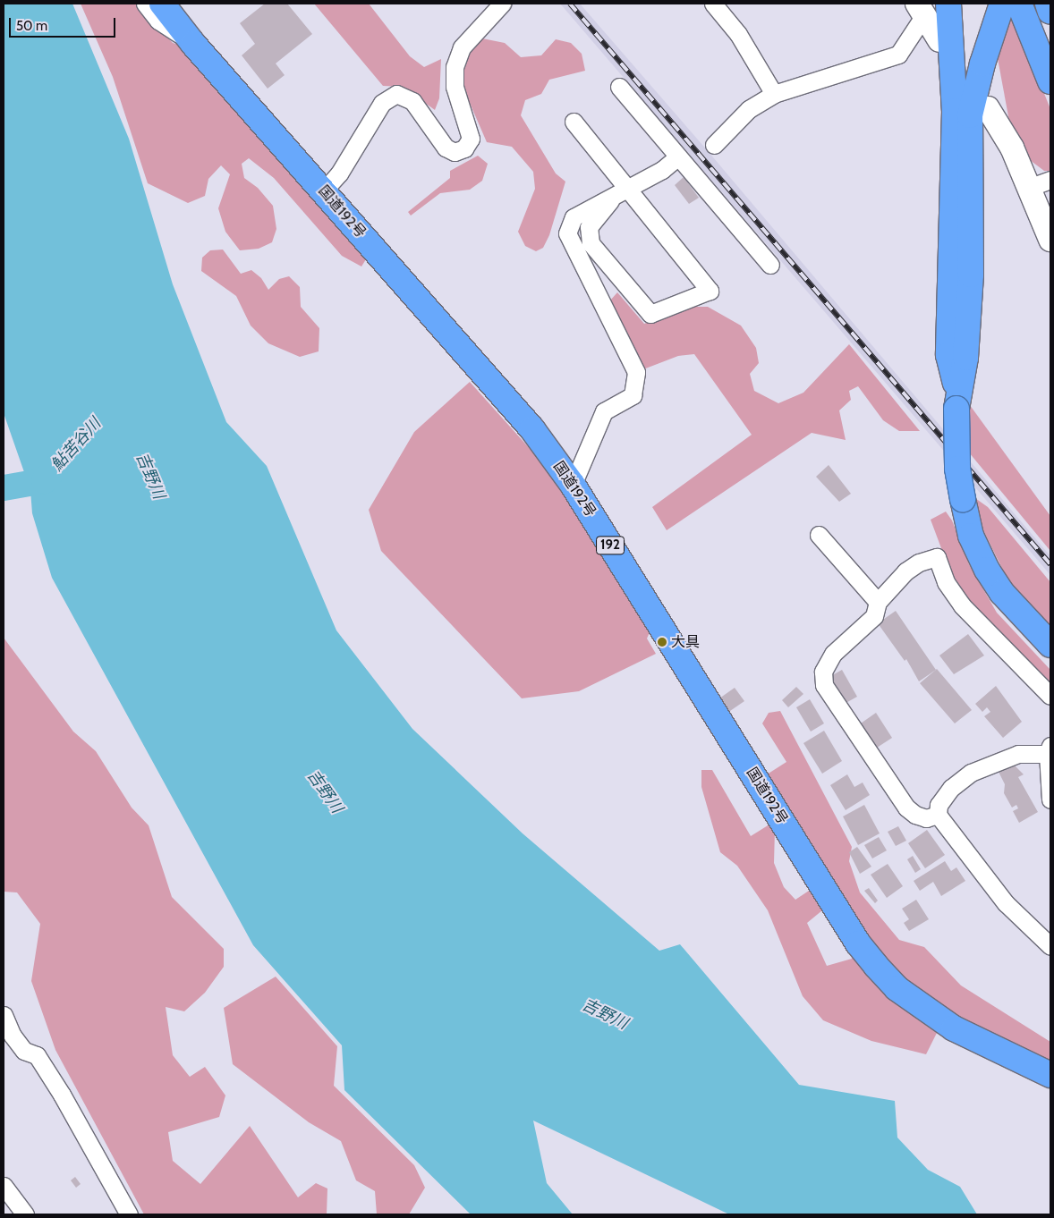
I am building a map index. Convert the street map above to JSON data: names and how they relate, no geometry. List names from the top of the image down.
{
  "streets": {
    "highway": ["国道192号", "192"]
  },
  "water": ["鮎苦谷川", "吉野川"],
  "places": ["大具"],
  "scale_bar": "50 m"
}
